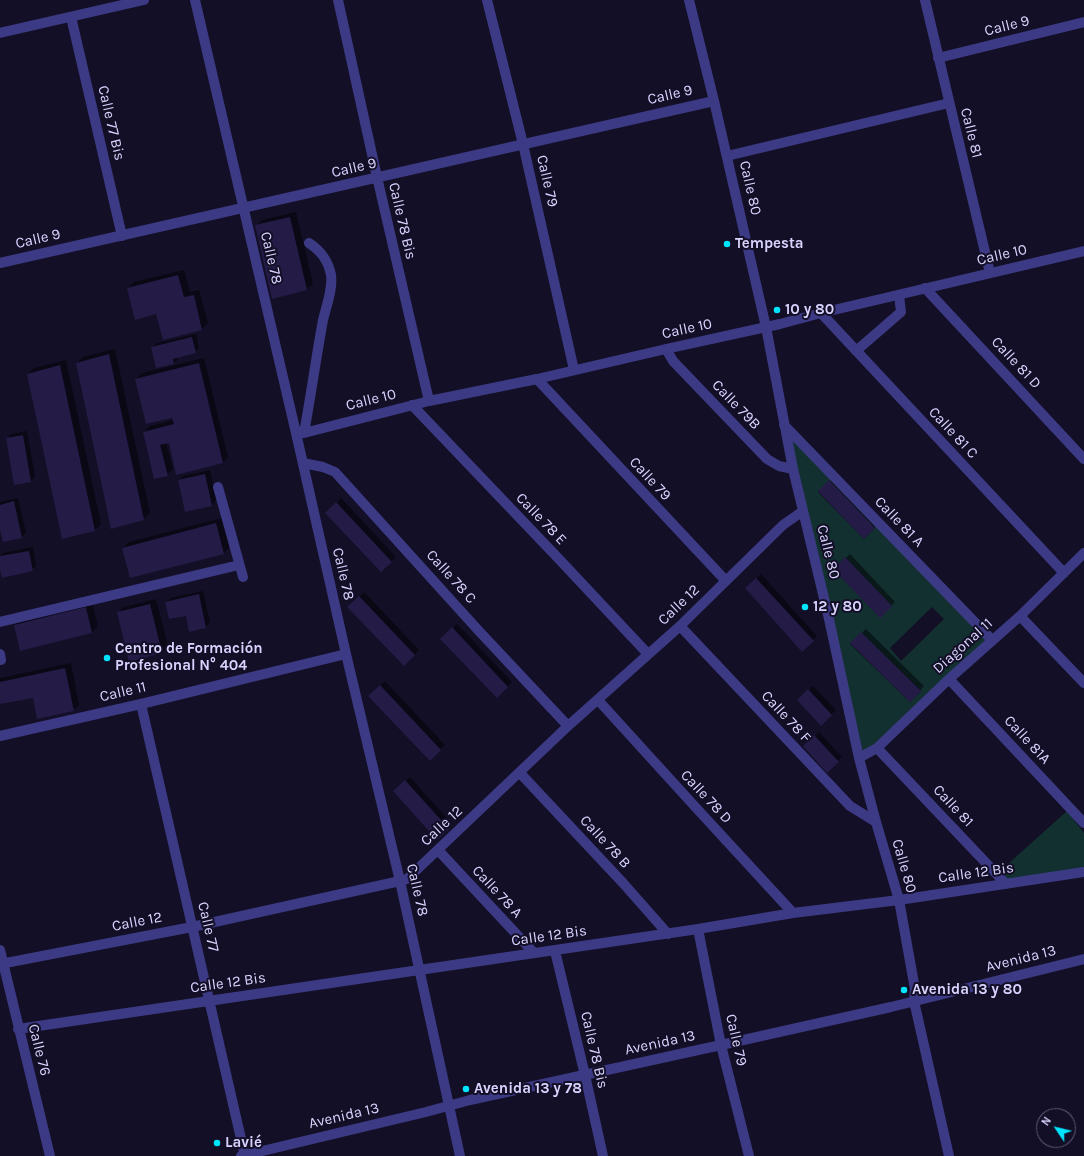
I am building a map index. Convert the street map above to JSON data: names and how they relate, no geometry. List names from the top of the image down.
{
  "streets": {
    "street": [
      "Calle 9",
      "Calle 77 Bis",
      "Calle 81",
      "Calle 79",
      "Calle 80",
      "Calle 78 Bis",
      "Calle 10",
      "Calle 78",
      "Calle 81 D",
      "Calle 79B",
      "Calle 81 C",
      "Calle 78 E",
      "Calle 81 A",
      "Calle 78 C",
      "Calle 12",
      "Diagonal 11",
      "Calle 11",
      "Calle 78 F",
      "Calle 81A",
      "Calle 78 D",
      "Calle 78 B",
      "Calle 12 Bis",
      "Calle 78 A",
      "Calle 77",
      "Avenida 13",
      "Calle 76"
    ]
  },
  "crossings": [
    ["Calle 9", "Calle 77 Bis"],
    ["Calle 9", "Calle 81"],
    ["Calle 9", "Calle 79"],
    ["Calle 9", "Calle 80"],
    ["Calle 9", "Calle 78 Bis"],
    ["Calle 9", "Calle 78"],
    ["Calle 81", "Calle 10"],
    ["Calle 81", "Diagonal 11"],
    ["Calle 81", "Calle 12 Bis"],
    ["Calle 79", "Calle 10"],
    ["Calle 79", "Calle 12"],
    ["Calle 79", "Calle 12 Bis"],
    ["Calle 79", "Avenida 13"],
    ["Calle 80", "Calle 10"],
    ["Calle 80", "Calle 79B"],
    ["Calle 80", "Calle 81 A"],
    ["Calle 80", "Calle 12"],
    ["Calle 80", "Diagonal 11"],
    ["Calle 80", "Calle 78 F"],
    ["Calle 80", "Calle 12 Bis"],
    ["Calle 80", "Avenida 13"],
    ["Calle 78 Bis", "Calle 10"],
    ["Calle 78 Bis", "Calle 12 Bis"],
    ["Calle 78 Bis", "Avenida 13"],
    ["Calle 10", "Calle 78"],
    ["Calle 10", "Calle 81 D"],
    ["Calle 10", "Calle 79B"],
    ["Calle 10", "Calle 81 C"],
    ["Calle 10", "Calle 78 E"],
    ["Calle 78", "Calle 78 C"],
    ["Calle 78", "Calle 12"],
    ["Calle 78", "Calle 11"],
    ["Calle 78", "Calle 12 Bis"],
    ["Calle 78", "Avenida 13"],
    ["Calle 81 C", "Diagonal 11"],
    ["Calle 78 E", "Calle 12"],
    ["Calle 81 A", "Diagonal 11"],
    ["Calle 78 C", "Calle 12"],
    ["Calle 12", "Calle 78 F"],
    ["Calle 12", "Calle 78 D"],
    ["Calle 12", "Calle 78 B"],
    ["Calle 12", "Calle 78 A"],
    ["Calle 12", "Calle 77"],
    ["Calle 12", "Calle 76"],
    ["Diagonal 11", "Calle 81A"],
    ["Calle 11", "Calle 77"],
    ["Calle 78 D", "Calle 12 Bis"],
    ["Calle 78 B", "Calle 12 Bis"],
    ["Calle 12 Bis", "Calle 78 A"],
    ["Calle 12 Bis", "Calle 77"],
    ["Calle 12 Bis", "Calle 76"],
    ["Calle 77", "Avenida 13"]
  ],
  "places": [
    "Tempesta",
    "10 y 80",
    "12 y 80",
    "Centro de Formación Profesional N° 404",
    "Avenida 13 y 80",
    "Avenida 13 y 78",
    "Lavié"
  ],
  "north": "top left"
}
